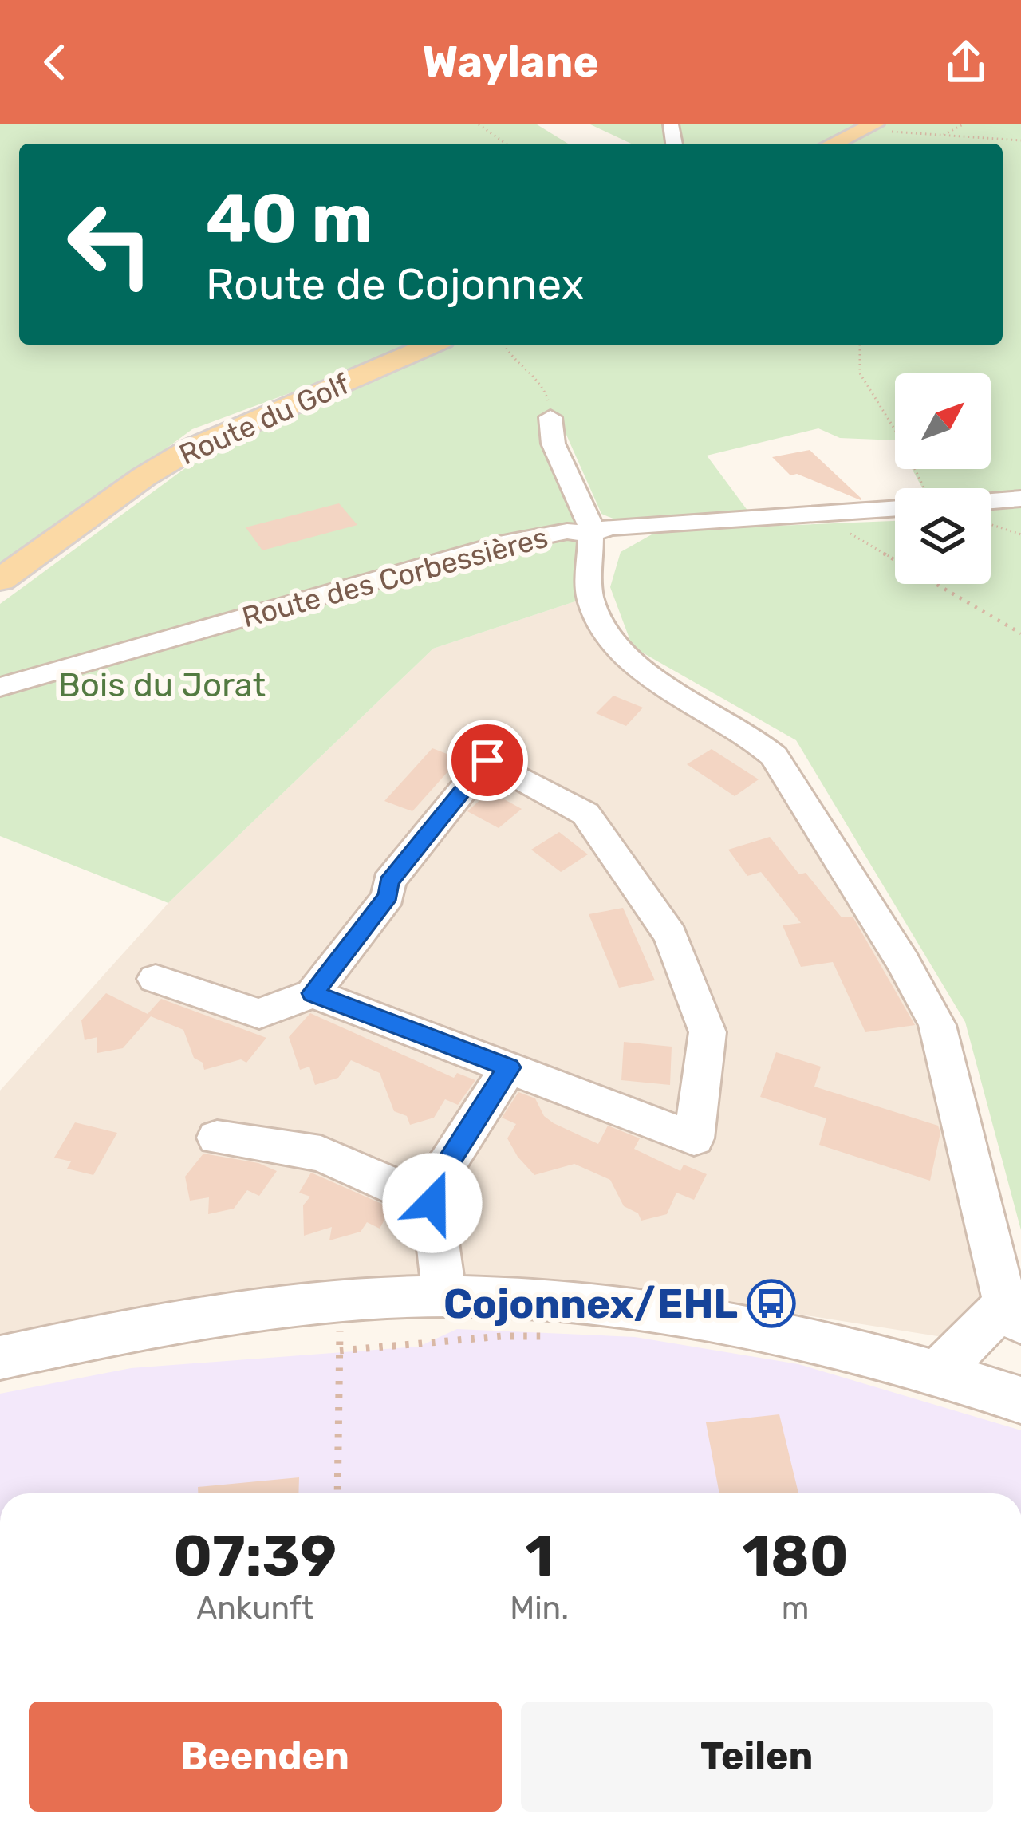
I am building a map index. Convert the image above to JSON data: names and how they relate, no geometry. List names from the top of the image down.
{
  "streets": {
    "main road": ["Route du Golf"],
    "street": ["Route des Corbessières"]
  },
  "parks": ["Bois du Jorat"],
  "places": {
    "bus stop": ["Cojonnex/EHL"]
  },
  "north": "top right",
  "page": {
    "header": "Waylane",
    "turn": ["40 m", "Route de Cojonnex"],
    "eta": [
      "07:39",
      "Ankunft",
      "1",
      "Min.",
      "180",
      "m"
    ],
    "buttons": ["Beenden", "Teilen"]
  }
}
